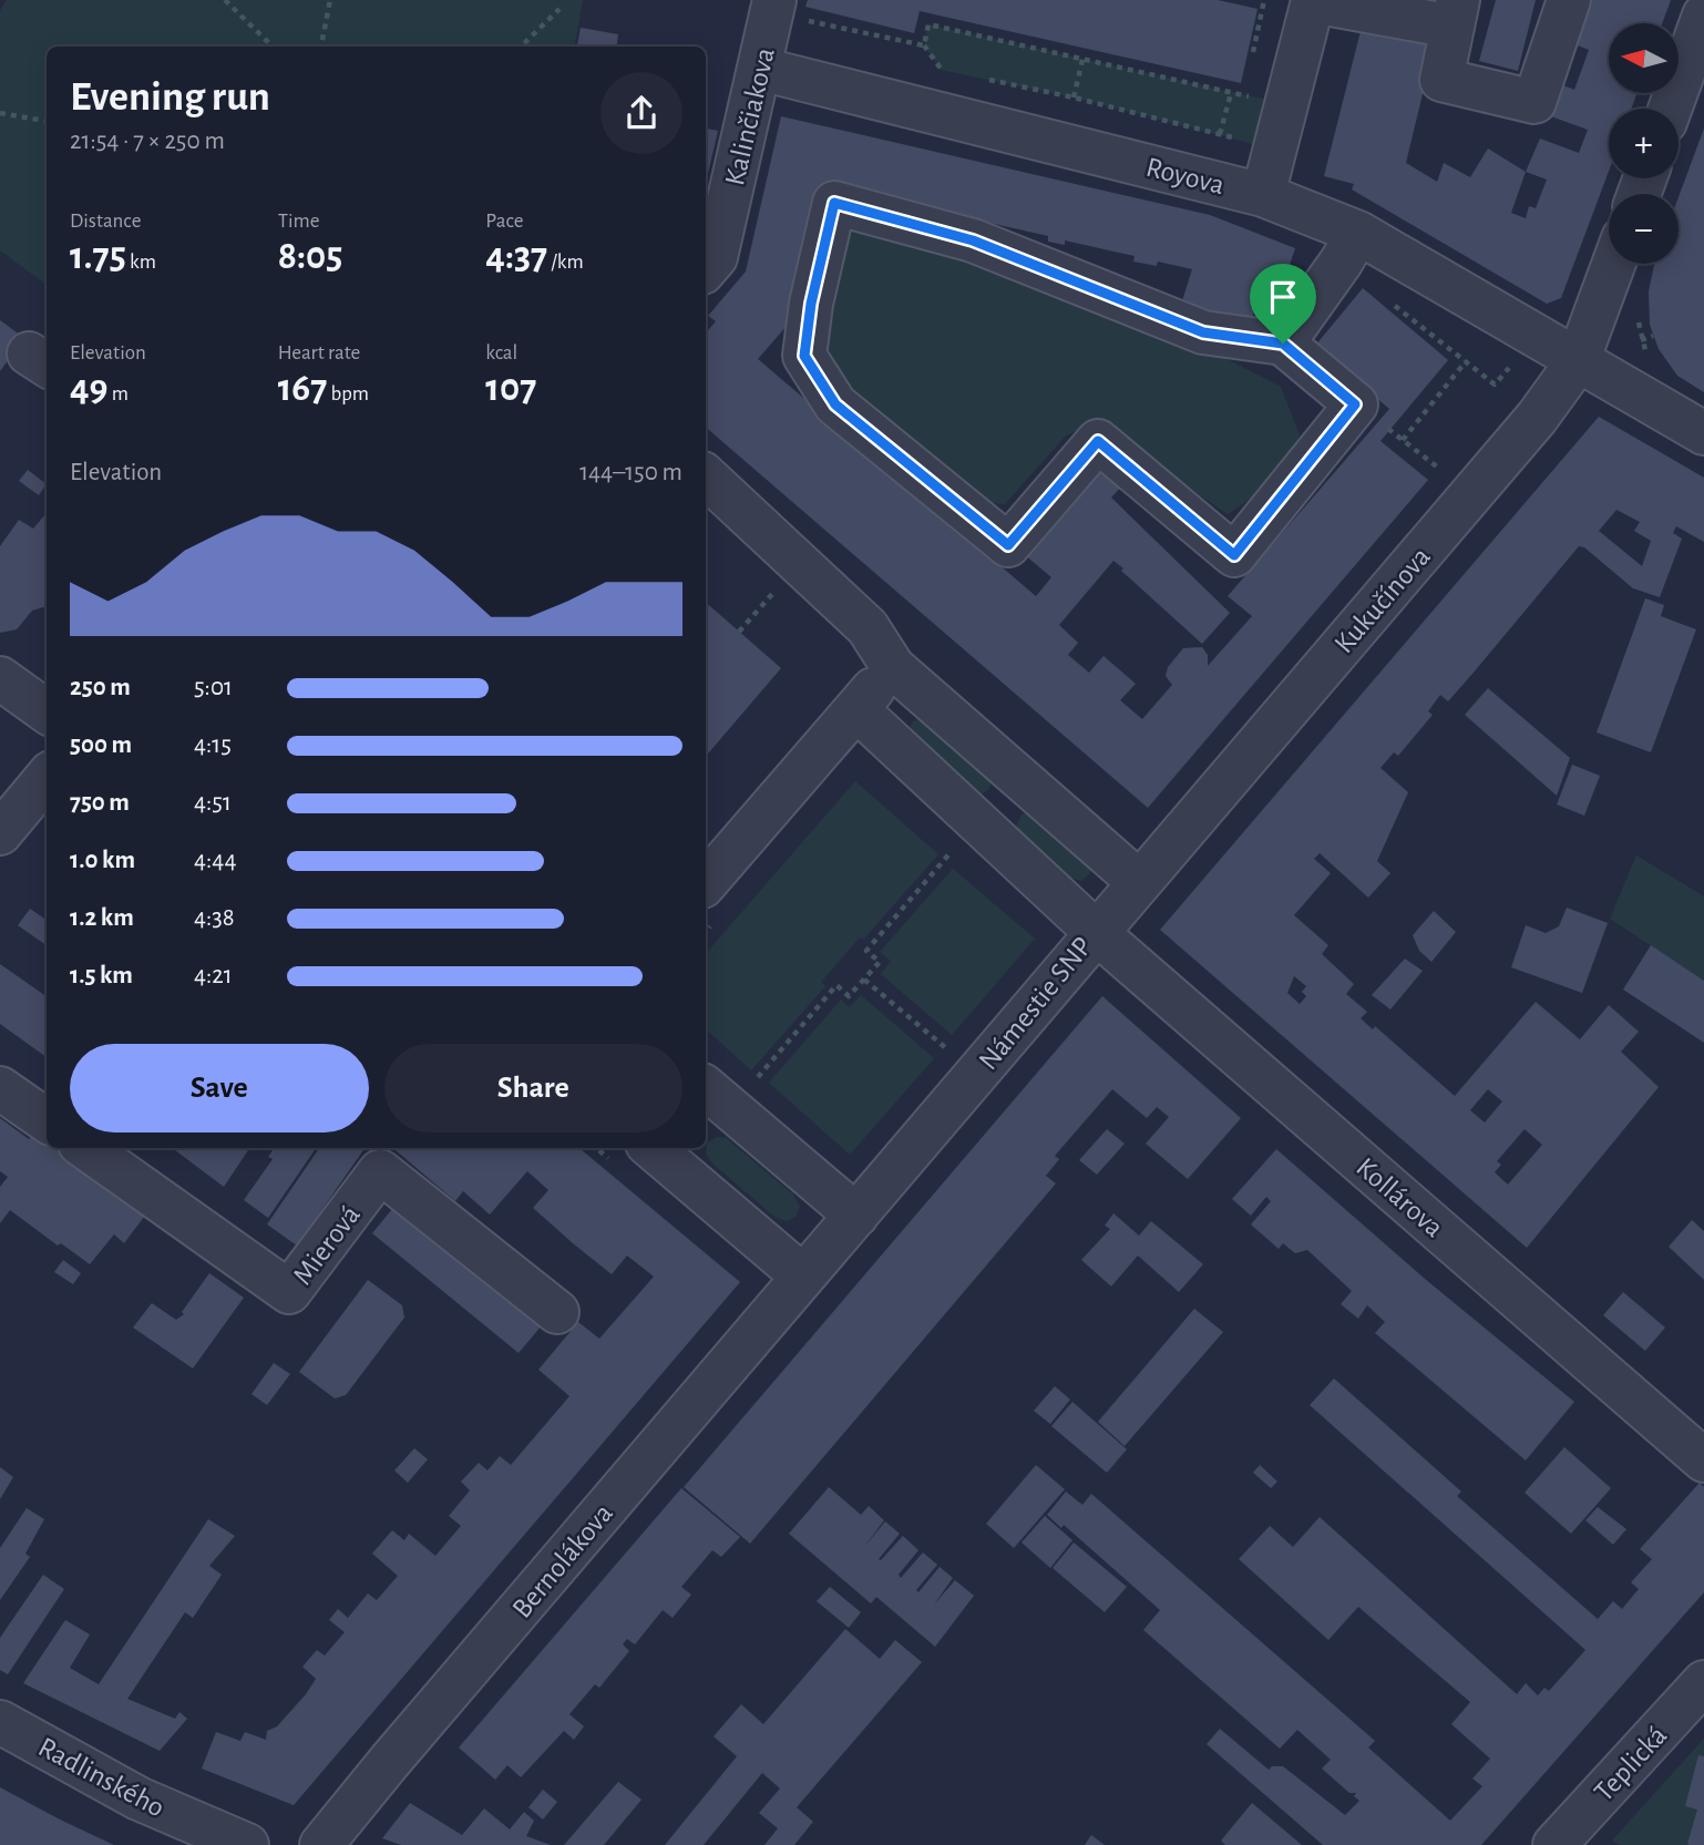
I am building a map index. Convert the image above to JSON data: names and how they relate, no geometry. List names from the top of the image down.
{
  "streets": {
    "street": [
      "Kalinčiakova",
      "Royova",
      "Kukučínova",
      "Námestie SNP",
      "Kollárova",
      "Mierová",
      "Bernolákova",
      "Teplická",
      "Radlinského"
    ]
  },
  "crossings": [
    ["Kalinčiakova", "Royova"],
    ["Royova", "Kukučínova"],
    ["Kukučínova", "Námestie SNP"],
    ["Kukučínova", "Kollárova"],
    ["Námestie SNP", "Kollárova"],
    ["Námestie SNP", "Bernolákova"]
  ],
  "north": "left",
  "page": {
    "map_buttons": ["+", "−"],
    "heading": ["Evening run", "21:54 · 7 × 250 m"],
    "stats": [
      ["Distance", "1.75 km"],
      ["Time", "8:05"],
      ["Pace", "4:37 /km"],
      ["Elevation", "49 m"],
      ["Heart rate", "167 bpm"],
      ["kcal", "107"]
    ],
    "chart": ["Elevation", "144–150 m"],
    "list": [
      {
        "name": "250 m",
        "note": "5:01"
      },
      {
        "name": "500 m",
        "note": "4:15"
      },
      {
        "name": "750 m",
        "note": "4:51"
      },
      {
        "name": "1.0 km",
        "note": "4:44"
      },
      {
        "name": "1.2 km",
        "note": "4:38"
      },
      {
        "name": "1.5 km",
        "note": "4:21"
      }
    ],
    "buttons": ["Save", "Share"]
  }
}
